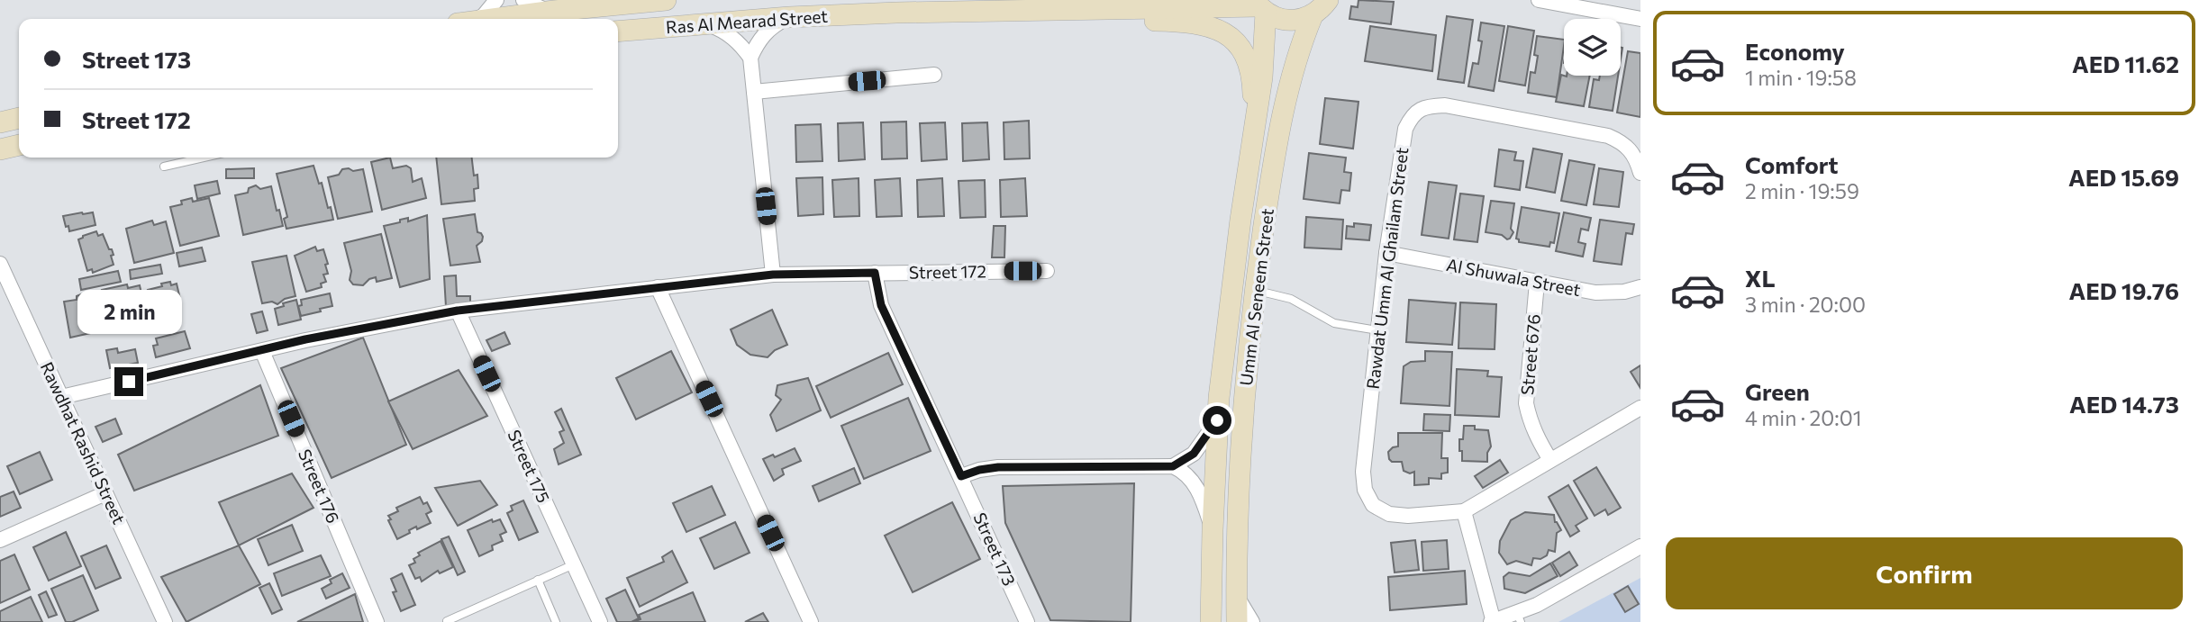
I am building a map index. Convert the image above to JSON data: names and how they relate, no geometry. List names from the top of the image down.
{
  "streets": {
    "main road": ["Ras Al Mearad Street", "Umm Al Seneem Street"],
    "street": [
      "Rawdat Umm Al Ghailam Street",
      "Street 172",
      "Al Shuwala Street",
      "Street 676",
      "Rawdhat Rashid Street",
      "Street 175",
      "Street 176",
      "Street 173"
    ]
  },
  "crossings": [
    ["Ras Al Mearad Street", "Umm Al Seneem Street"],
    ["Rawdat Umm Al Ghailam Street", "Al Shuwala Street"],
    ["Rawdat Umm Al Ghailam Street", "Street 676"],
    ["Street 172", "Rawdhat Rashid Street"],
    ["Street 172", "Street 175"],
    ["Street 172", "Street 176"],
    ["Street 172", "Street 173"],
    ["Al Shuwala Street", "Street 676"]
  ],
  "page": {
    "list": [
      {
        "name": "Economy",
        "note": "1 min · 19:58",
        "value": "AED 11.62"
      },
      {
        "name": "Comfort",
        "note": "2 min · 19:59",
        "value": "AED 15.69"
      },
      {
        "name": "XL",
        "note": "3 min · 20:00",
        "value": "AED 19.76"
      },
      {
        "name": "Green",
        "note": "4 min · 20:01",
        "value": "AED 14.73"
      }
    ],
    "banner": ["Street 173", "Street 172"],
    "bubble": "2 min",
    "buttons": "Confirm"
  }
}
